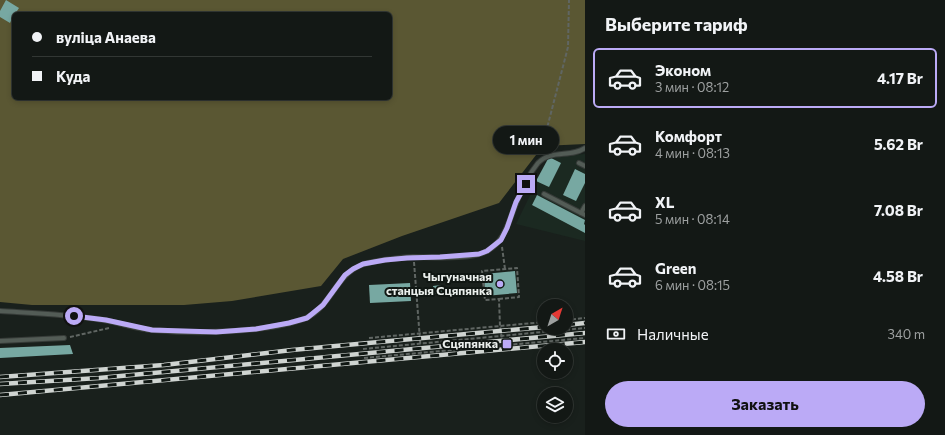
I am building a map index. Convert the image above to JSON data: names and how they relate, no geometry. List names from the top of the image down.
{
  "places": {
    "other": ["Чыгуначная станцыя Сцяпянка"],
    "transit": ["Сцяпянка"]
  },
  "north": "top right",
  "page": {
    "heading": "Выберите тариф",
    "banner": ["вуліца Анаева", "Куда"],
    "list": [
      {
        "name": "Эконом",
        "note": "3 мин · 08:12",
        "value": "4.17 Br"
      },
      {
        "name": "Комфорт",
        "note": "4 мин · 08:13",
        "value": "5.62 Br"
      },
      {
        "name": "XL",
        "note": "5 мин · 08:14",
        "value": "7.08 Br"
      },
      {
        "name": "Green",
        "note": "6 мин · 08:15",
        "value": "4.58 Br"
      }
    ],
    "bubble": "1 мин",
    "pay": ["Наличные", "340 m"],
    "buttons": "Заказать"
  }
}
